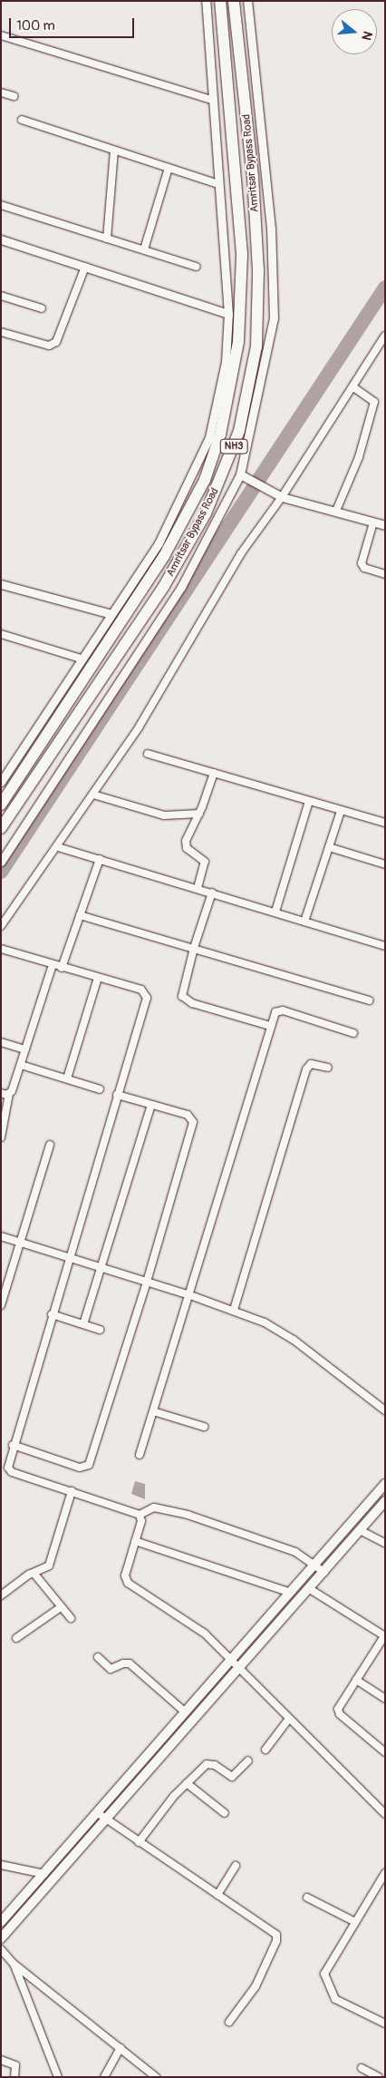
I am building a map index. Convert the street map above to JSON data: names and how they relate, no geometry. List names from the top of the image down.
{
  "streets": {
    "highway": ["Amritsar Bypass Road", "NH3"]
  },
  "scale_bar": "100 m",
  "north": "right"
}
